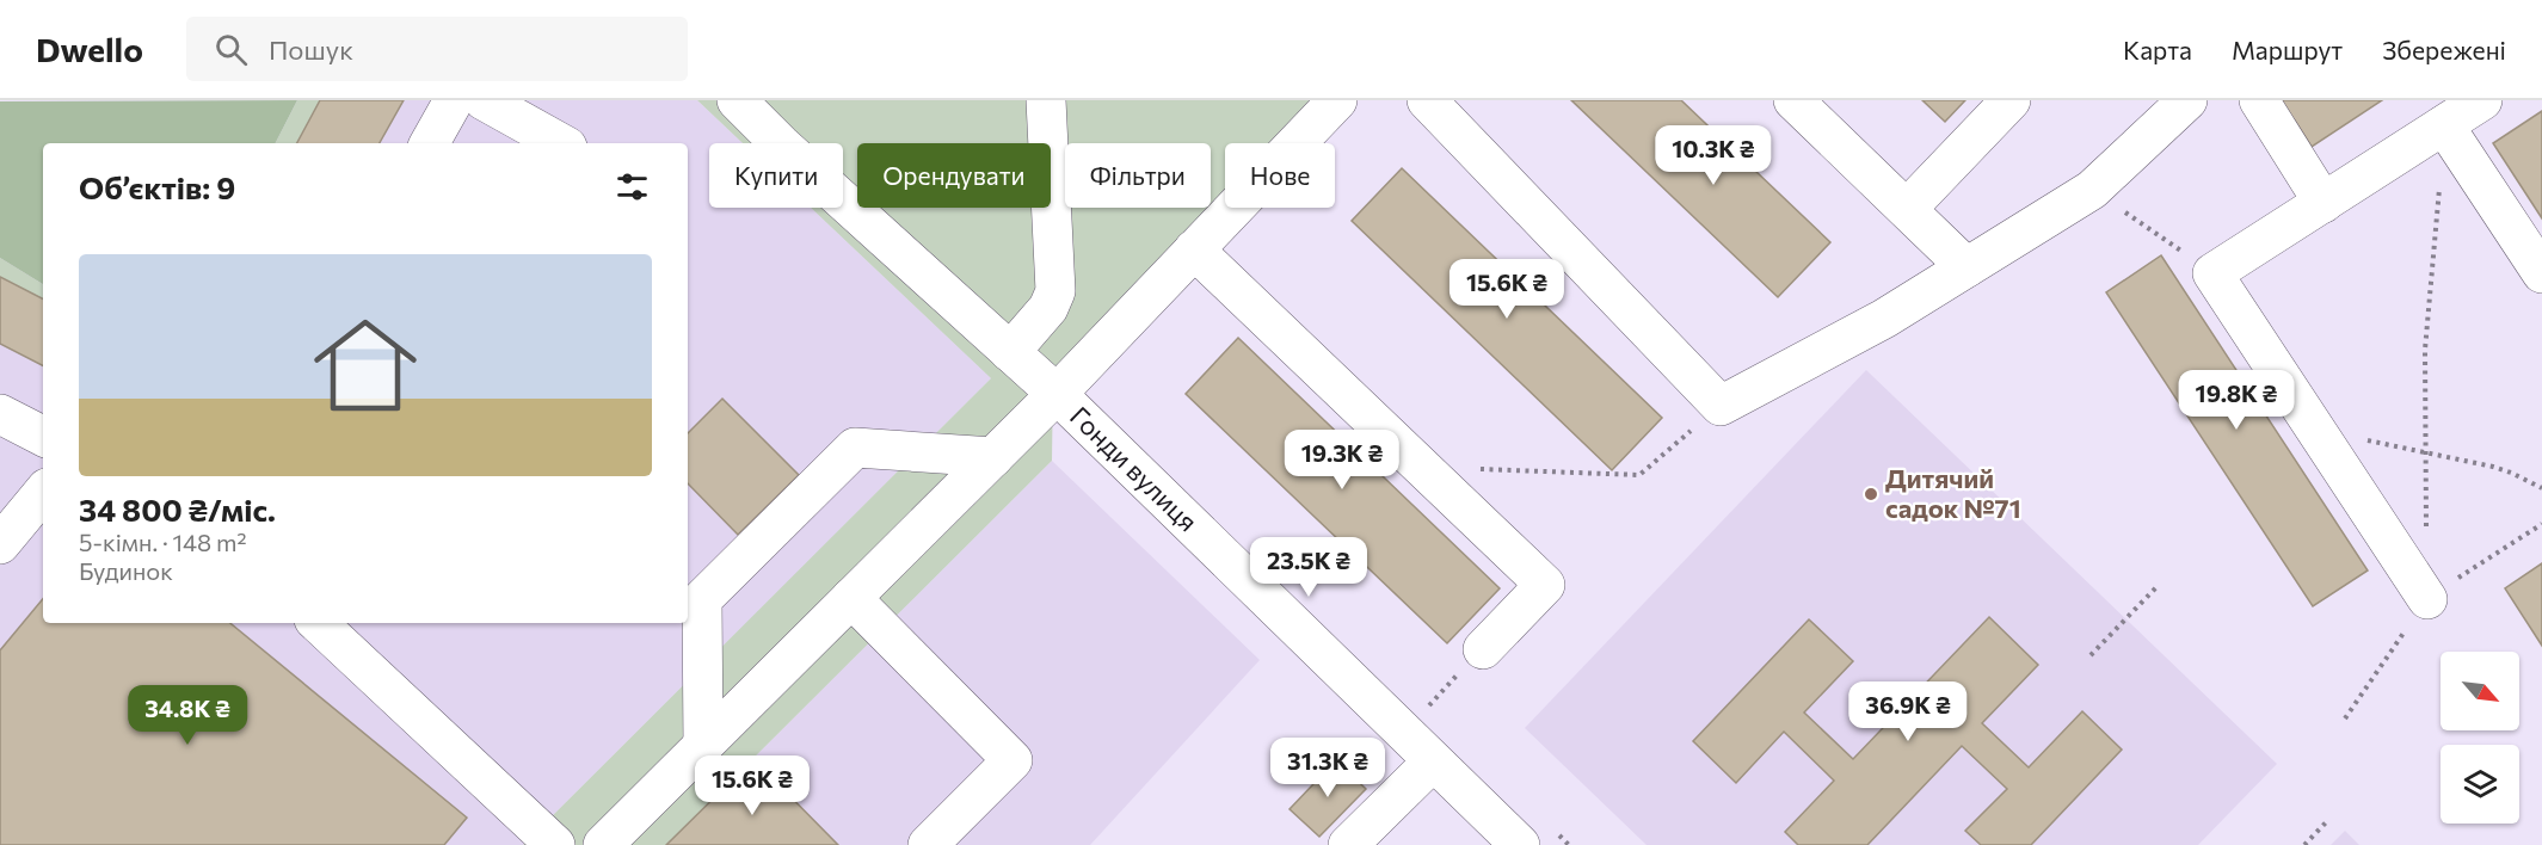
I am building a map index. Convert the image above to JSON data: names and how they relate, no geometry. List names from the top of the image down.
{
  "streets": {
    "street": ["Гонди вулиця"]
  },
  "places": ["Дитячий садок №71"],
  "north": "bottom right",
  "page": {
    "header": "Dwello",
    "search": "Пошук",
    "nav": ["Карта", "Маршрут", "Збережені"],
    "price": [
      "10.3K ₴",
      "15.6K ₴",
      "19.8K ₴",
      "19.3K ₴",
      "23.5K ₴",
      "36.9K ₴",
      "34.8K ₴",
      "31.3K ₴",
      "15.6K ₴"
    ],
    "chip": [
      "Купити",
      "Орендувати",
      "Фільтри",
      "Нове"
    ],
    "heading": "Об’єктів: 9",
    "list": [
      {
        "name": "34 800 ₴/міс.",
        "note": "5-кімн. · 148 m² · Будинок"
      }
    ]
  }
}
